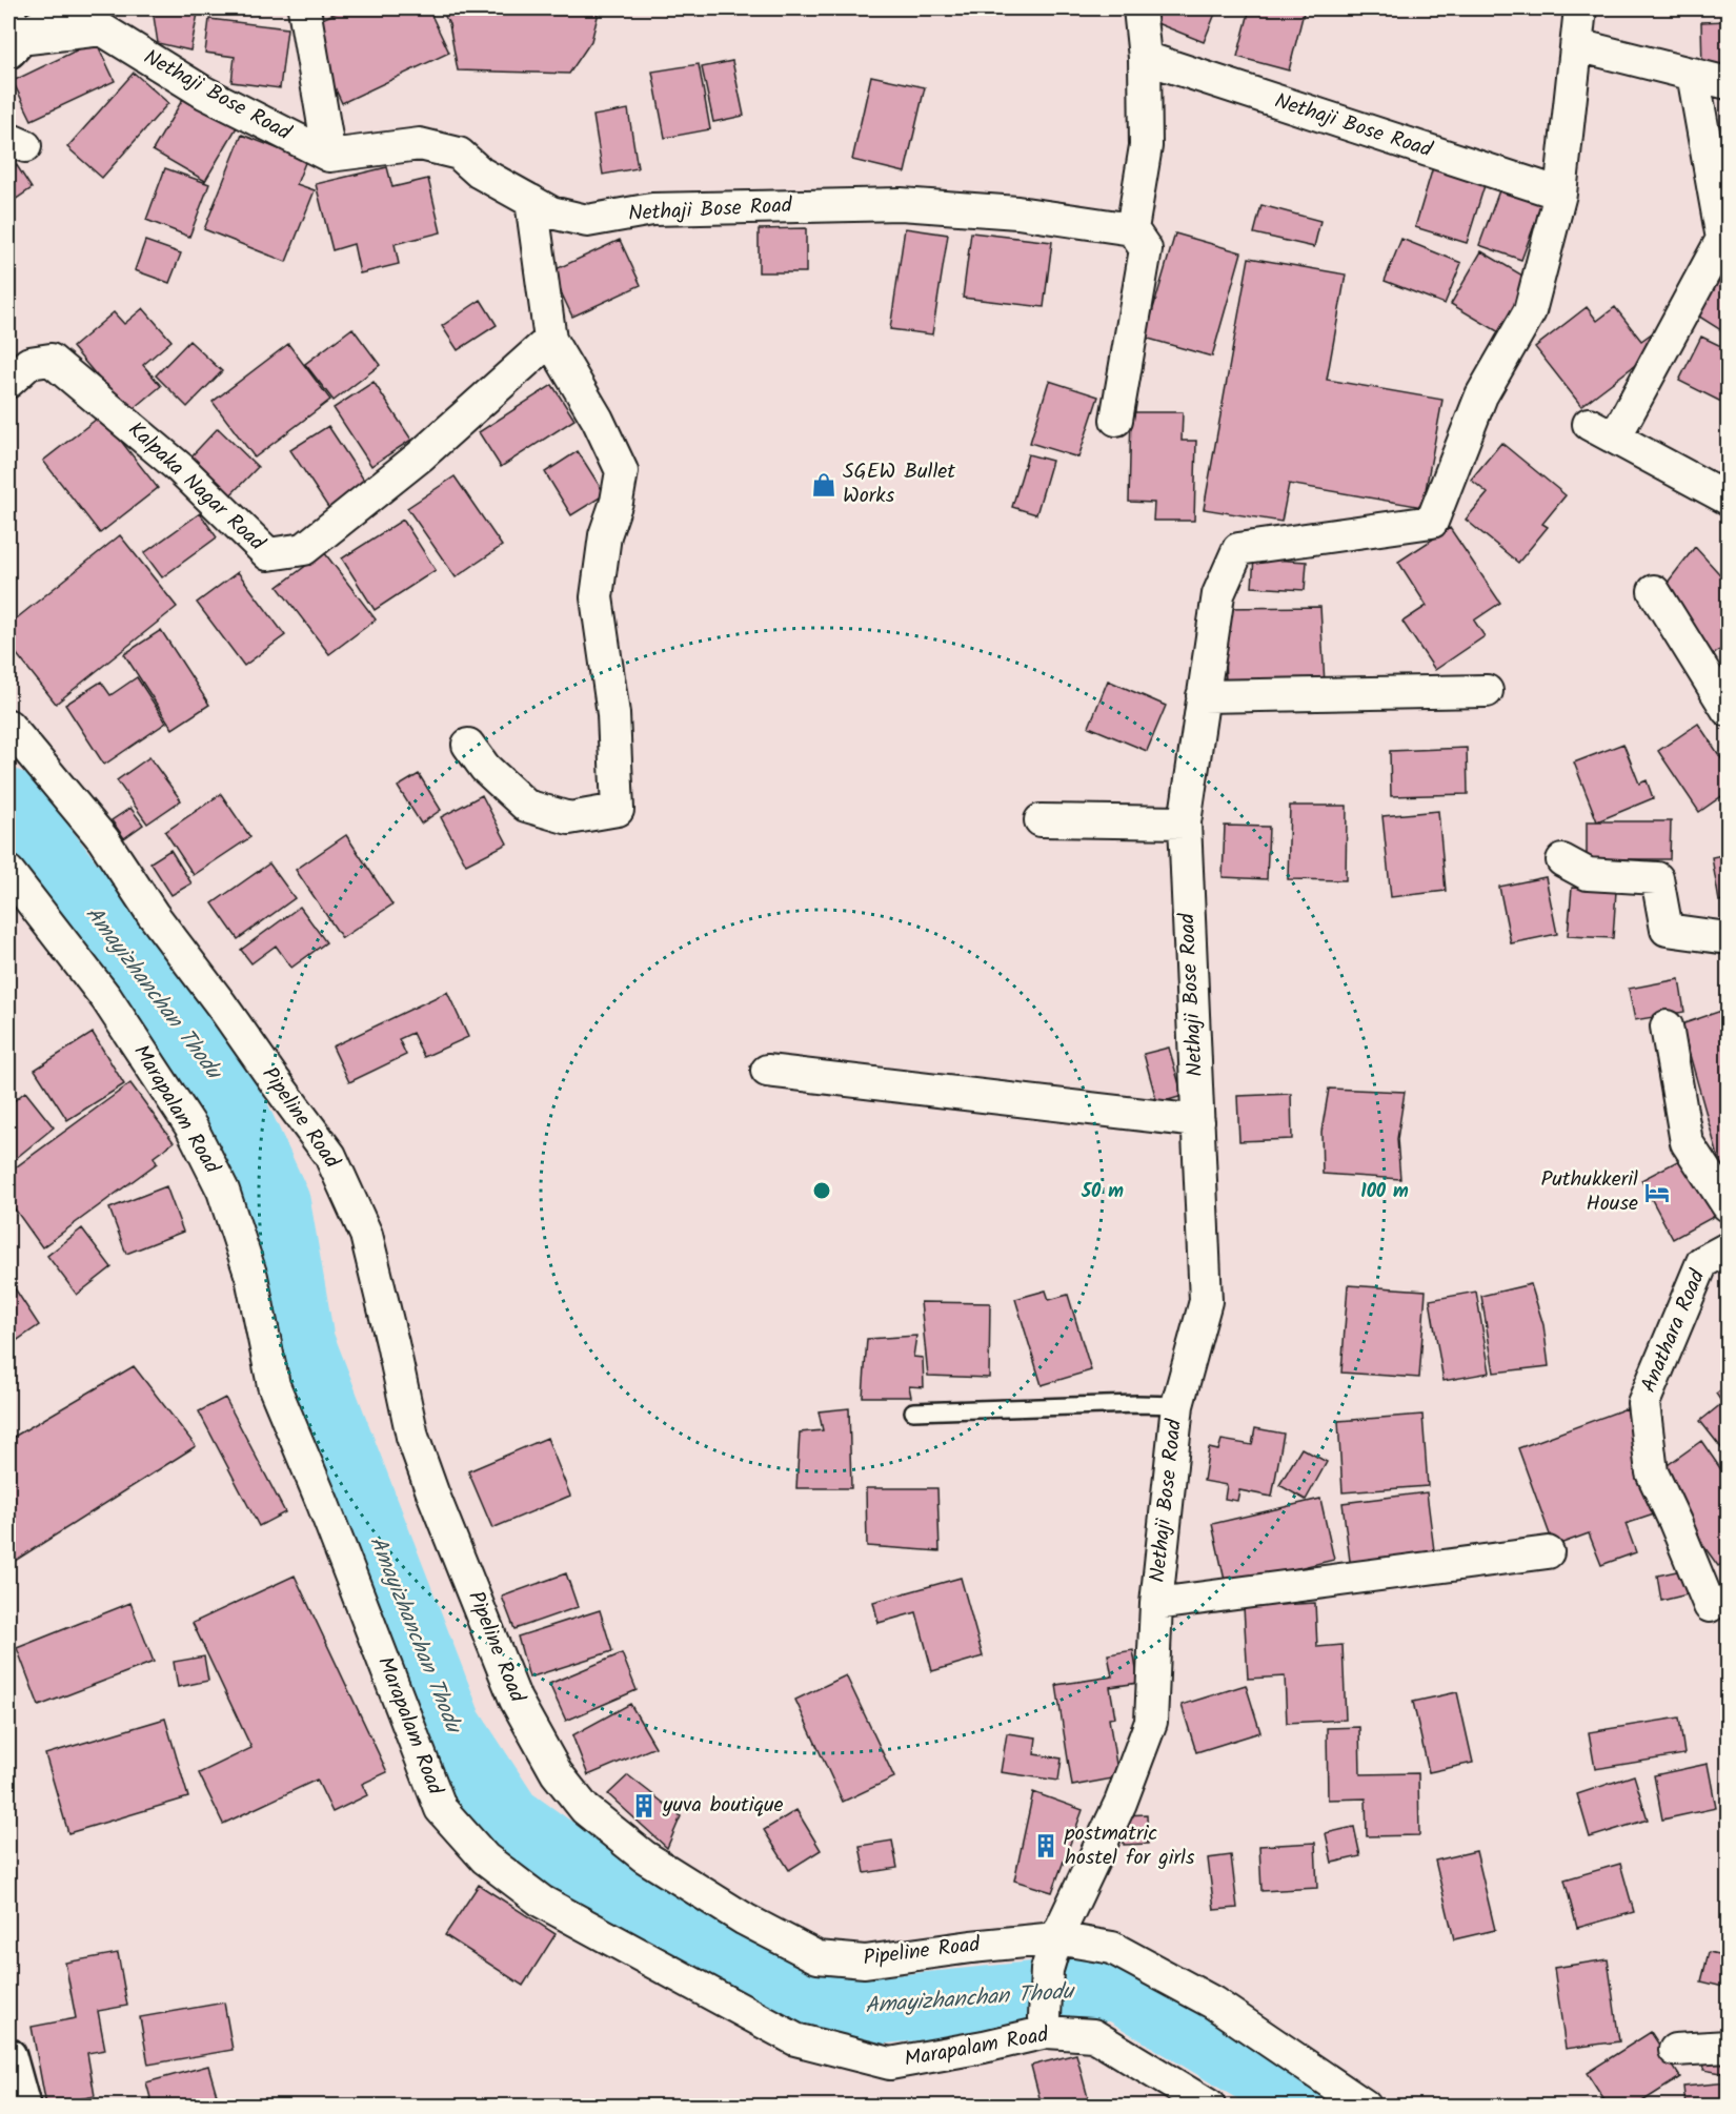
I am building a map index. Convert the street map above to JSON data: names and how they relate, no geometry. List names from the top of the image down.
{
  "streets": {
    "street": [
      "Nethaji Bose Road",
      "Kalpaka Nagar Road",
      "Marapalam Road",
      "Pipeline Road",
      "Anathara Road"
    ]
  },
  "crossings": [
    ["Nethaji Bose Road", "Marapalam Road"],
    ["Nethaji Bose Road", "Pipeline Road"]
  ],
  "water": ["Amayizhanchan Thodu"],
  "places": {
    "shop": ["SGEW Bullet Works"],
    "hotel": ["Puthukkeril House"],
    "building": ["yuva boutique", "postmatric hostel for girls"]
  },
  "rings": ["50 m", "100 m"]
}
